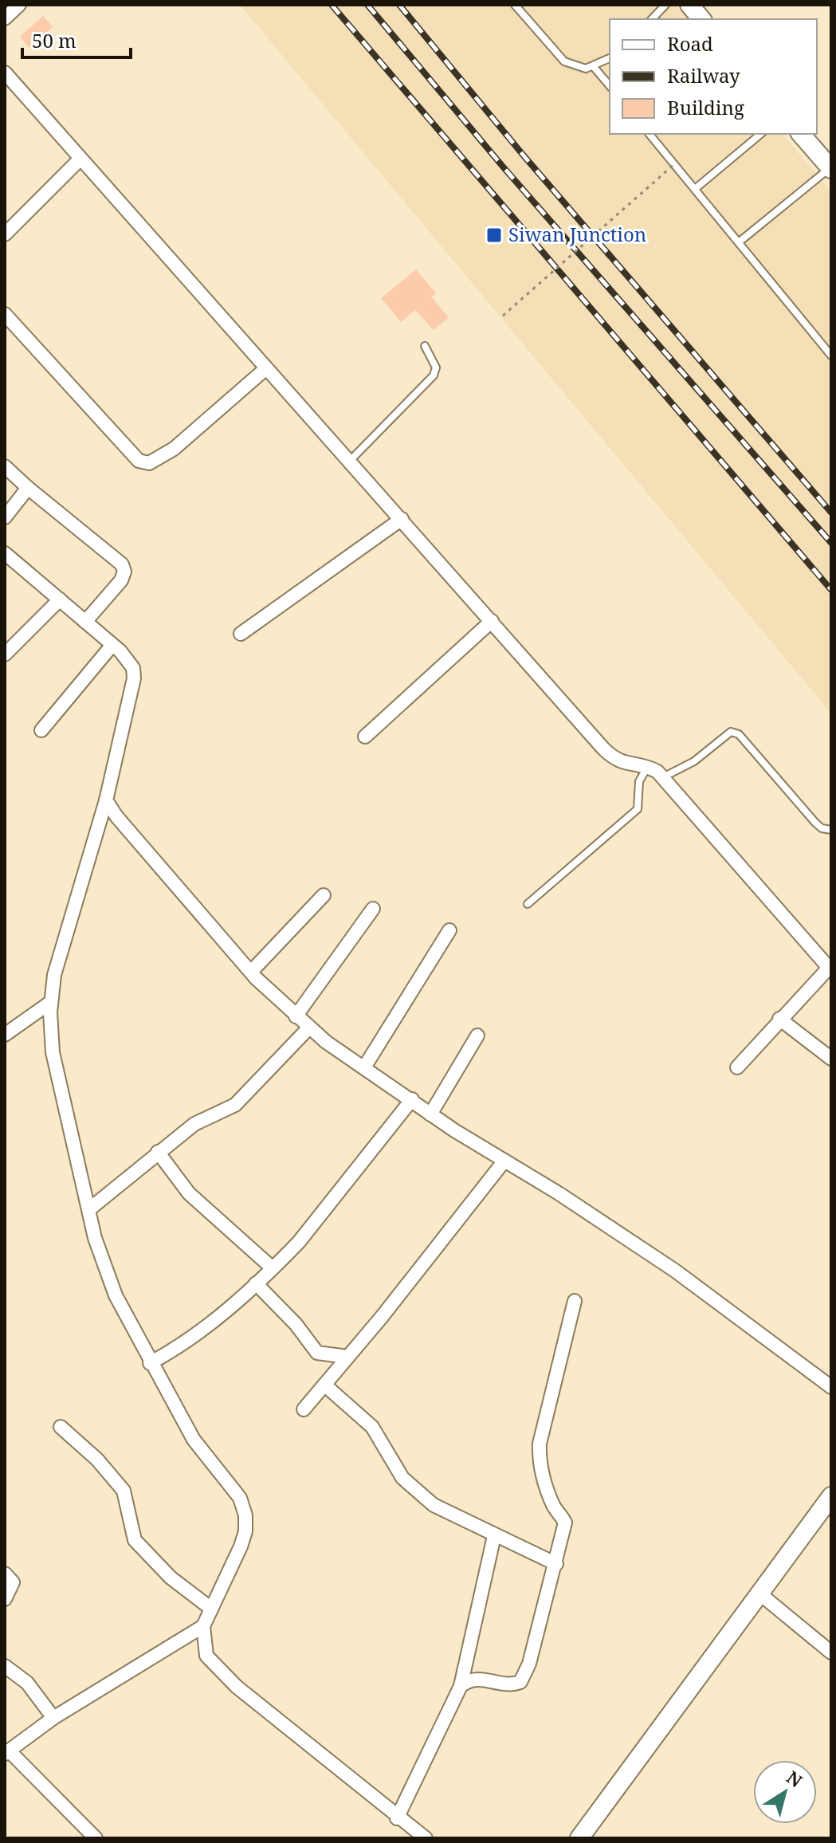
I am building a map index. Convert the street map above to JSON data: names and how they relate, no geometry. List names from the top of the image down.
{
  "places": {
    "transit": ["Siwan Junction"]
  },
  "legend": ["Road", "Railway", "Building"],
  "scale_bar": "50 m",
  "north": "top right"
}
